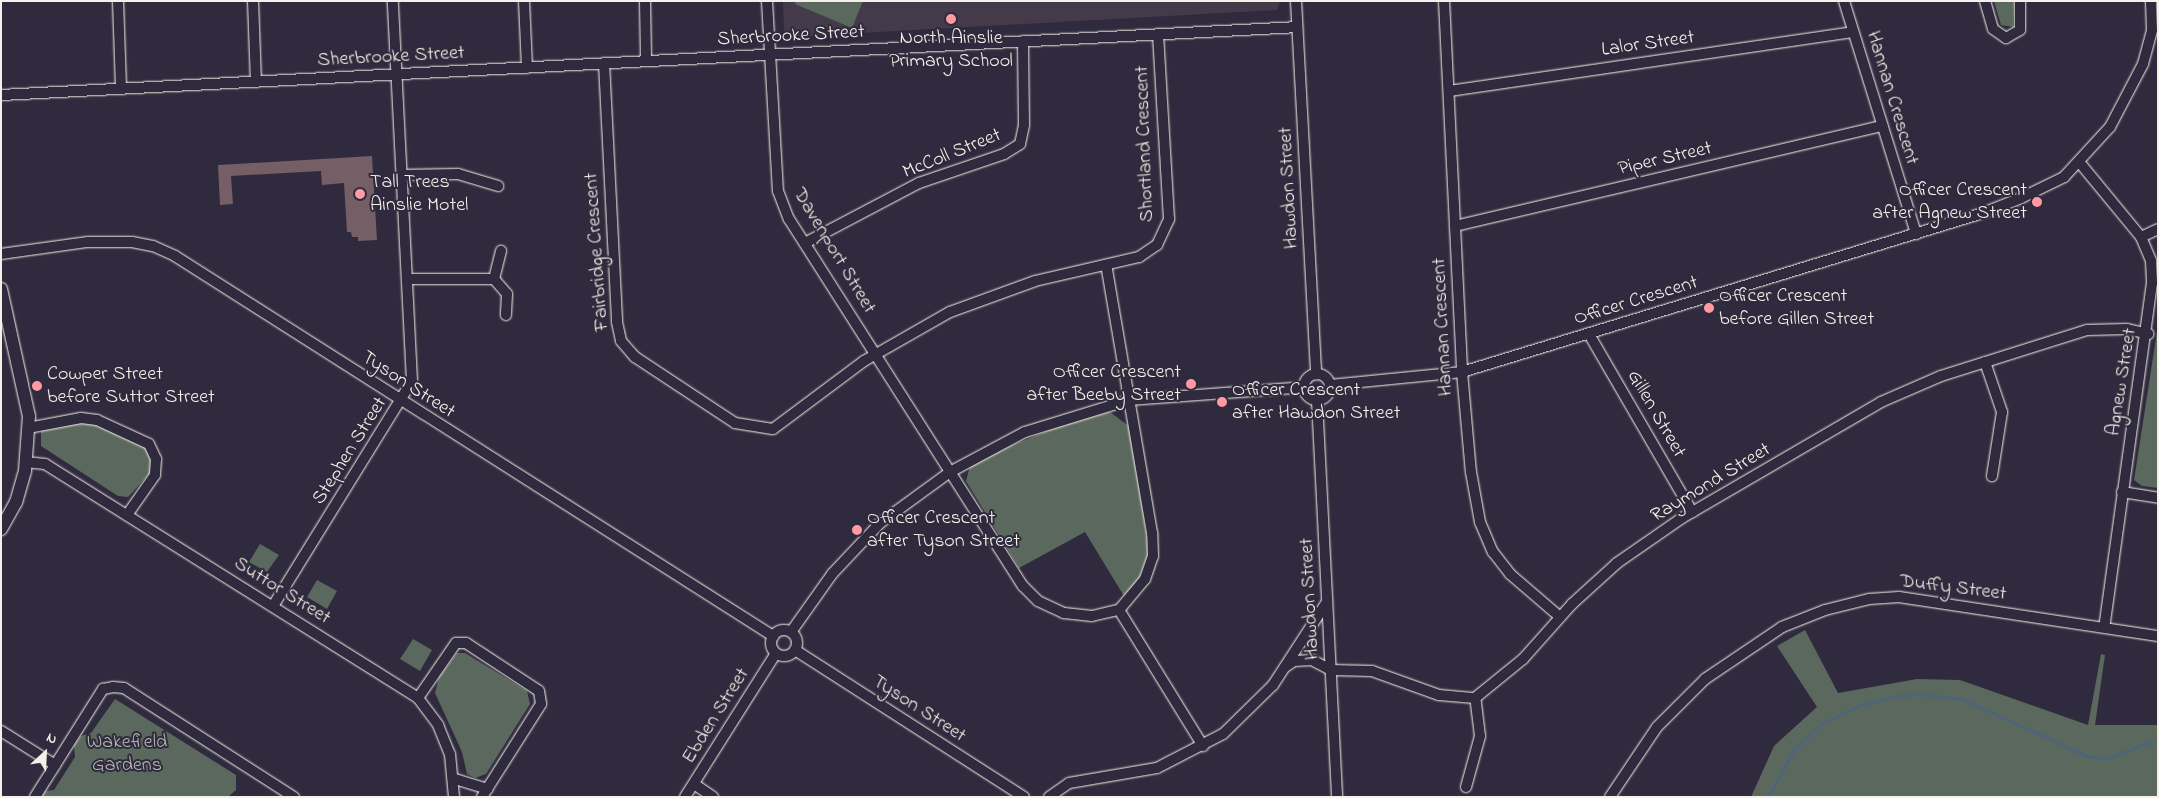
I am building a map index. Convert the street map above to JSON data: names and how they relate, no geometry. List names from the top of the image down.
{
  "streets": {
    "street": [
      "Sherbrooke Street",
      "Lalor Street",
      "Hannan Crescent",
      "Shortland Crescent",
      "McColl Street",
      "Piper Street",
      "Hawdon Street",
      "Davenport Street",
      "Fairbridge Crescent",
      "Officer Crescent",
      "Agnew Street",
      "Tyson Street",
      "Gillen Street",
      "Stephen Street",
      "Raymond Street",
      "Duffy Street",
      "Suttor Street",
      "Ebden Street"
    ]
  },
  "crossings": [
    ["Sherbrooke Street", "Shortland Crescent"],
    ["Sherbrooke Street", "McColl Street"],
    ["Sherbrooke Street", "Hawdon Street"],
    ["Sherbrooke Street", "Davenport Street"],
    ["Sherbrooke Street", "Fairbridge Crescent"],
    ["Sherbrooke Street", "Stephen Street"],
    ["Lalor Street", "Hannan Crescent"],
    ["Hannan Crescent", "Piper Street"],
    ["Hannan Crescent", "Officer Crescent"],
    ["Hannan Crescent", "Raymond Street"],
    ["Shortland Crescent", "Davenport Street"],
    ["Shortland Crescent", "Fairbridge Crescent"],
    ["McColl Street", "Davenport Street"],
    ["Hawdon Street", "Officer Crescent"],
    ["Davenport Street", "Fairbridge Crescent"],
    ["Officer Crescent", "Agnew Street"],
    ["Officer Crescent", "Gillen Street"],
    ["Agnew Street", "Raymond Street"],
    ["Agnew Street", "Duffy Street"],
    ["Tyson Street", "Stephen Street"],
    ["Tyson Street", "Ebden Street"],
    ["Gillen Street", "Raymond Street"],
    ["Stephen Street", "Suttor Street"]
  ],
  "parks": ["Wakefield Gardens"],
  "places": [
    "North Ainslie Primary School",
    "Tall Trees Ainslie Motel",
    "Officer Crescent after Agnew Street",
    "Officer Crescent before Gillen Street",
    "Officer Crescent after Beeby Street",
    "Cowper Street before Suttor Street",
    "Officer Crescent after Hawdon Street",
    "Officer Crescent after Tyson Street"
  ],
  "north": "top right"
}
